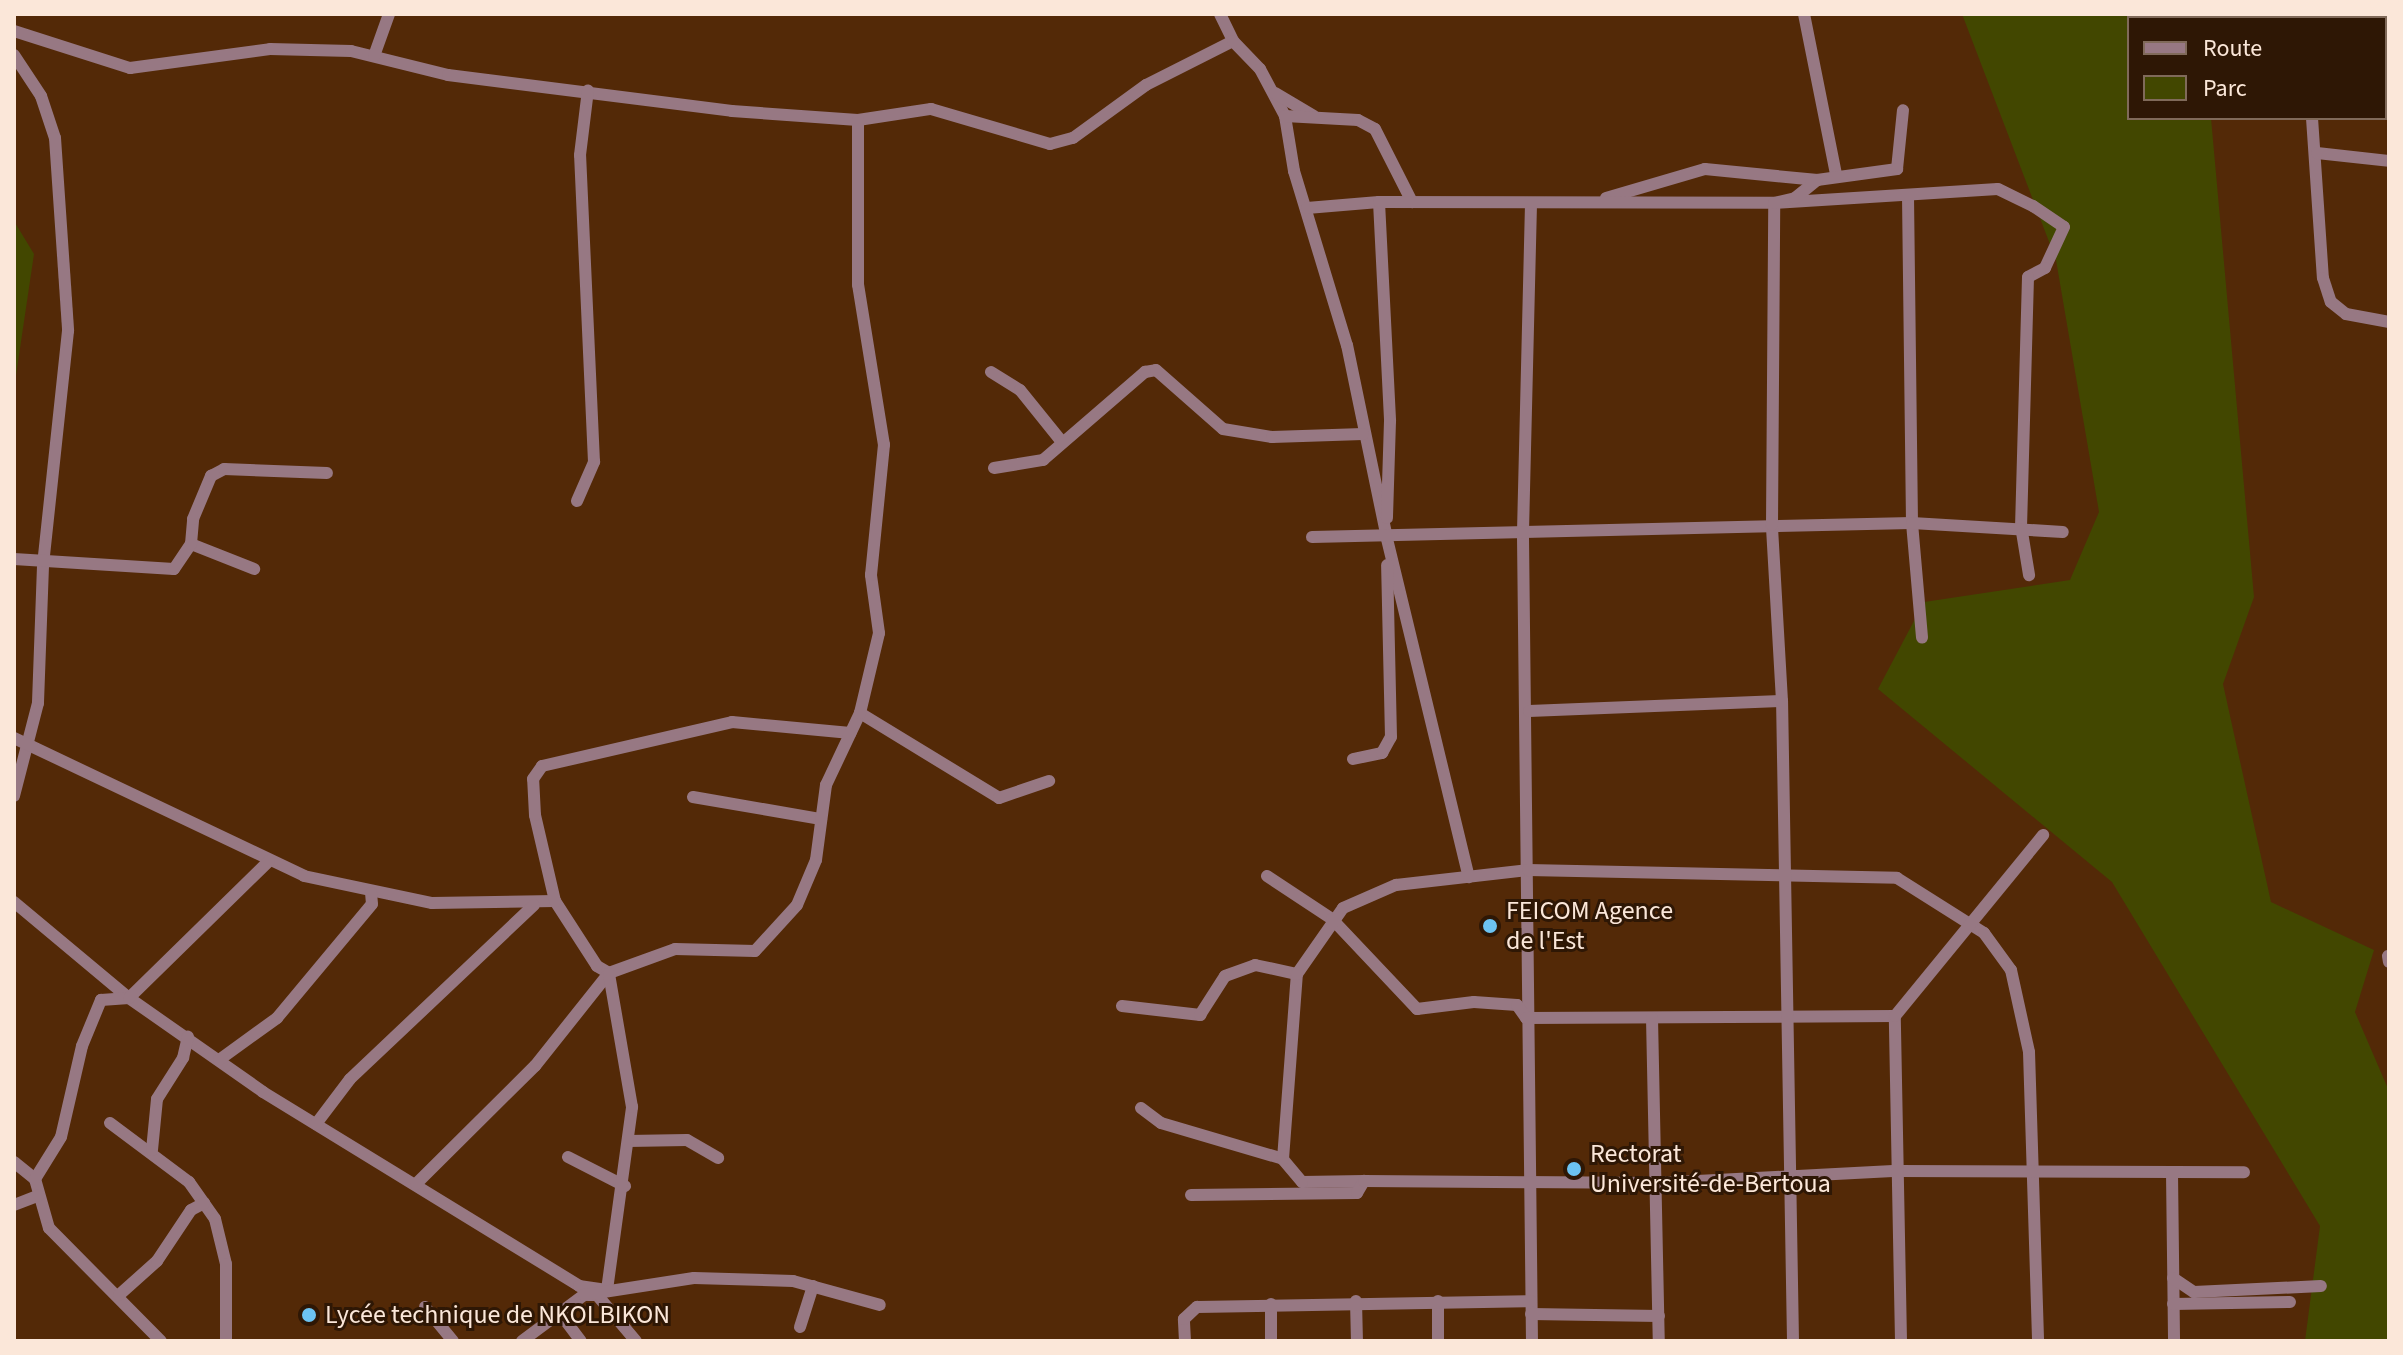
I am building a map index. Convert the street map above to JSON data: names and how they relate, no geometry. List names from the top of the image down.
{
  "places": ["FEICOM Agence de l'Est", "Rectorat Université-de-Bertoua", "Lycée technique de NKOLBIKON"],
  "legend": ["Route", "Parc"]
}
